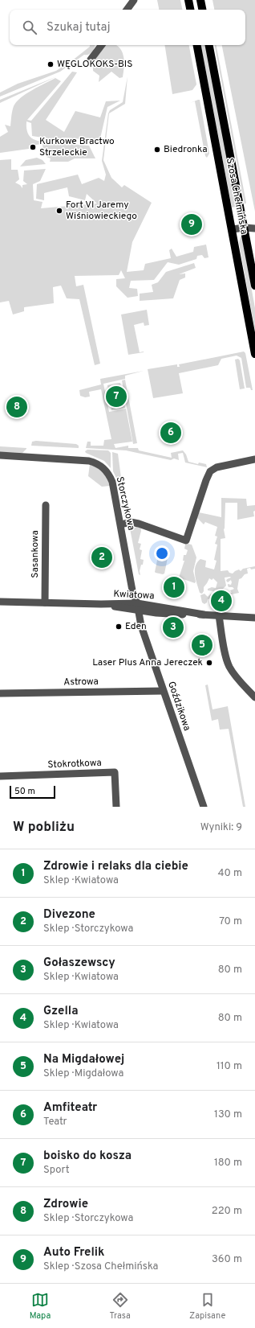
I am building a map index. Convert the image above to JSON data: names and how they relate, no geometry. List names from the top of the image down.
{
  "streets": {
    "main road": ["Szosa Chełmińska"],
    "street": [
      "Storczykowa",
      "Sasankowa",
      "Kwiatowa",
      "Astrowa",
      "Goździkowa",
      "Stokrotkowa"
    ]
  },
  "crossings": [
    ["Storczykowa", "Kwiatowa"],
    ["Storczykowa", "Goździkowa"],
    ["Sasankowa", "Kwiatowa"],
    ["Kwiatowa", "Goździkowa"],
    ["Astrowa", "Goździkowa"]
  ],
  "places": [
    "WĘGLOKOKS-BIS",
    "Kurkowe Bractwo Strzeleckie",
    "Biedronka",
    "Fort VI Jaremy Wiśniowieckiego",
    "Eden",
    "Laser Plus Anna Jereczek"
  ],
  "scale_bar": "50 m",
  "page": {
    "search": "Szukaj tutaj",
    "pins": [
      "9",
      "7",
      "8",
      "6",
      "2",
      "1",
      "4",
      "3",
      "5"
    ],
    "scale": "50 m",
    "heading": ["W pobliżu", "Wyniki: 9"],
    "list": [
      {
        "mark": "1",
        "name": "Zdrowie i relaks dla ciebie",
        "note": "Sklep · Kwiatowa",
        "value": "40 m"
      },
      {
        "mark": "2",
        "name": "Divezone",
        "note": "Sklep · Storczykowa",
        "value": "70 m"
      },
      {
        "mark": "3",
        "name": "Gołaszewscy",
        "note": "Sklep · Kwiatowa",
        "value": "80 m"
      },
      {
        "mark": "4",
        "name": "Gzella",
        "note": "Sklep · Kwiatowa",
        "value": "80 m"
      },
      {
        "mark": "5",
        "name": "Na Migdałowej",
        "note": "Sklep · Migdałowa",
        "value": "110 m"
      },
      {
        "mark": "6",
        "name": "Amfiteatr",
        "note": "Teatr",
        "value": "130 m"
      },
      {
        "mark": "7",
        "name": "boisko do kosza",
        "note": "Sport",
        "value": "180 m"
      },
      {
        "mark": "8",
        "name": "Zdrowie",
        "note": "Sklep · Storczykowa",
        "value": "220 m"
      },
      {
        "mark": "9",
        "name": "Auto Frelik",
        "note": "Sklep · Szosa Chełmińska",
        "value": "360 m"
      }
    ],
    "nav": ["Mapa", "Trasa", "Zapisane"]
  }
}
